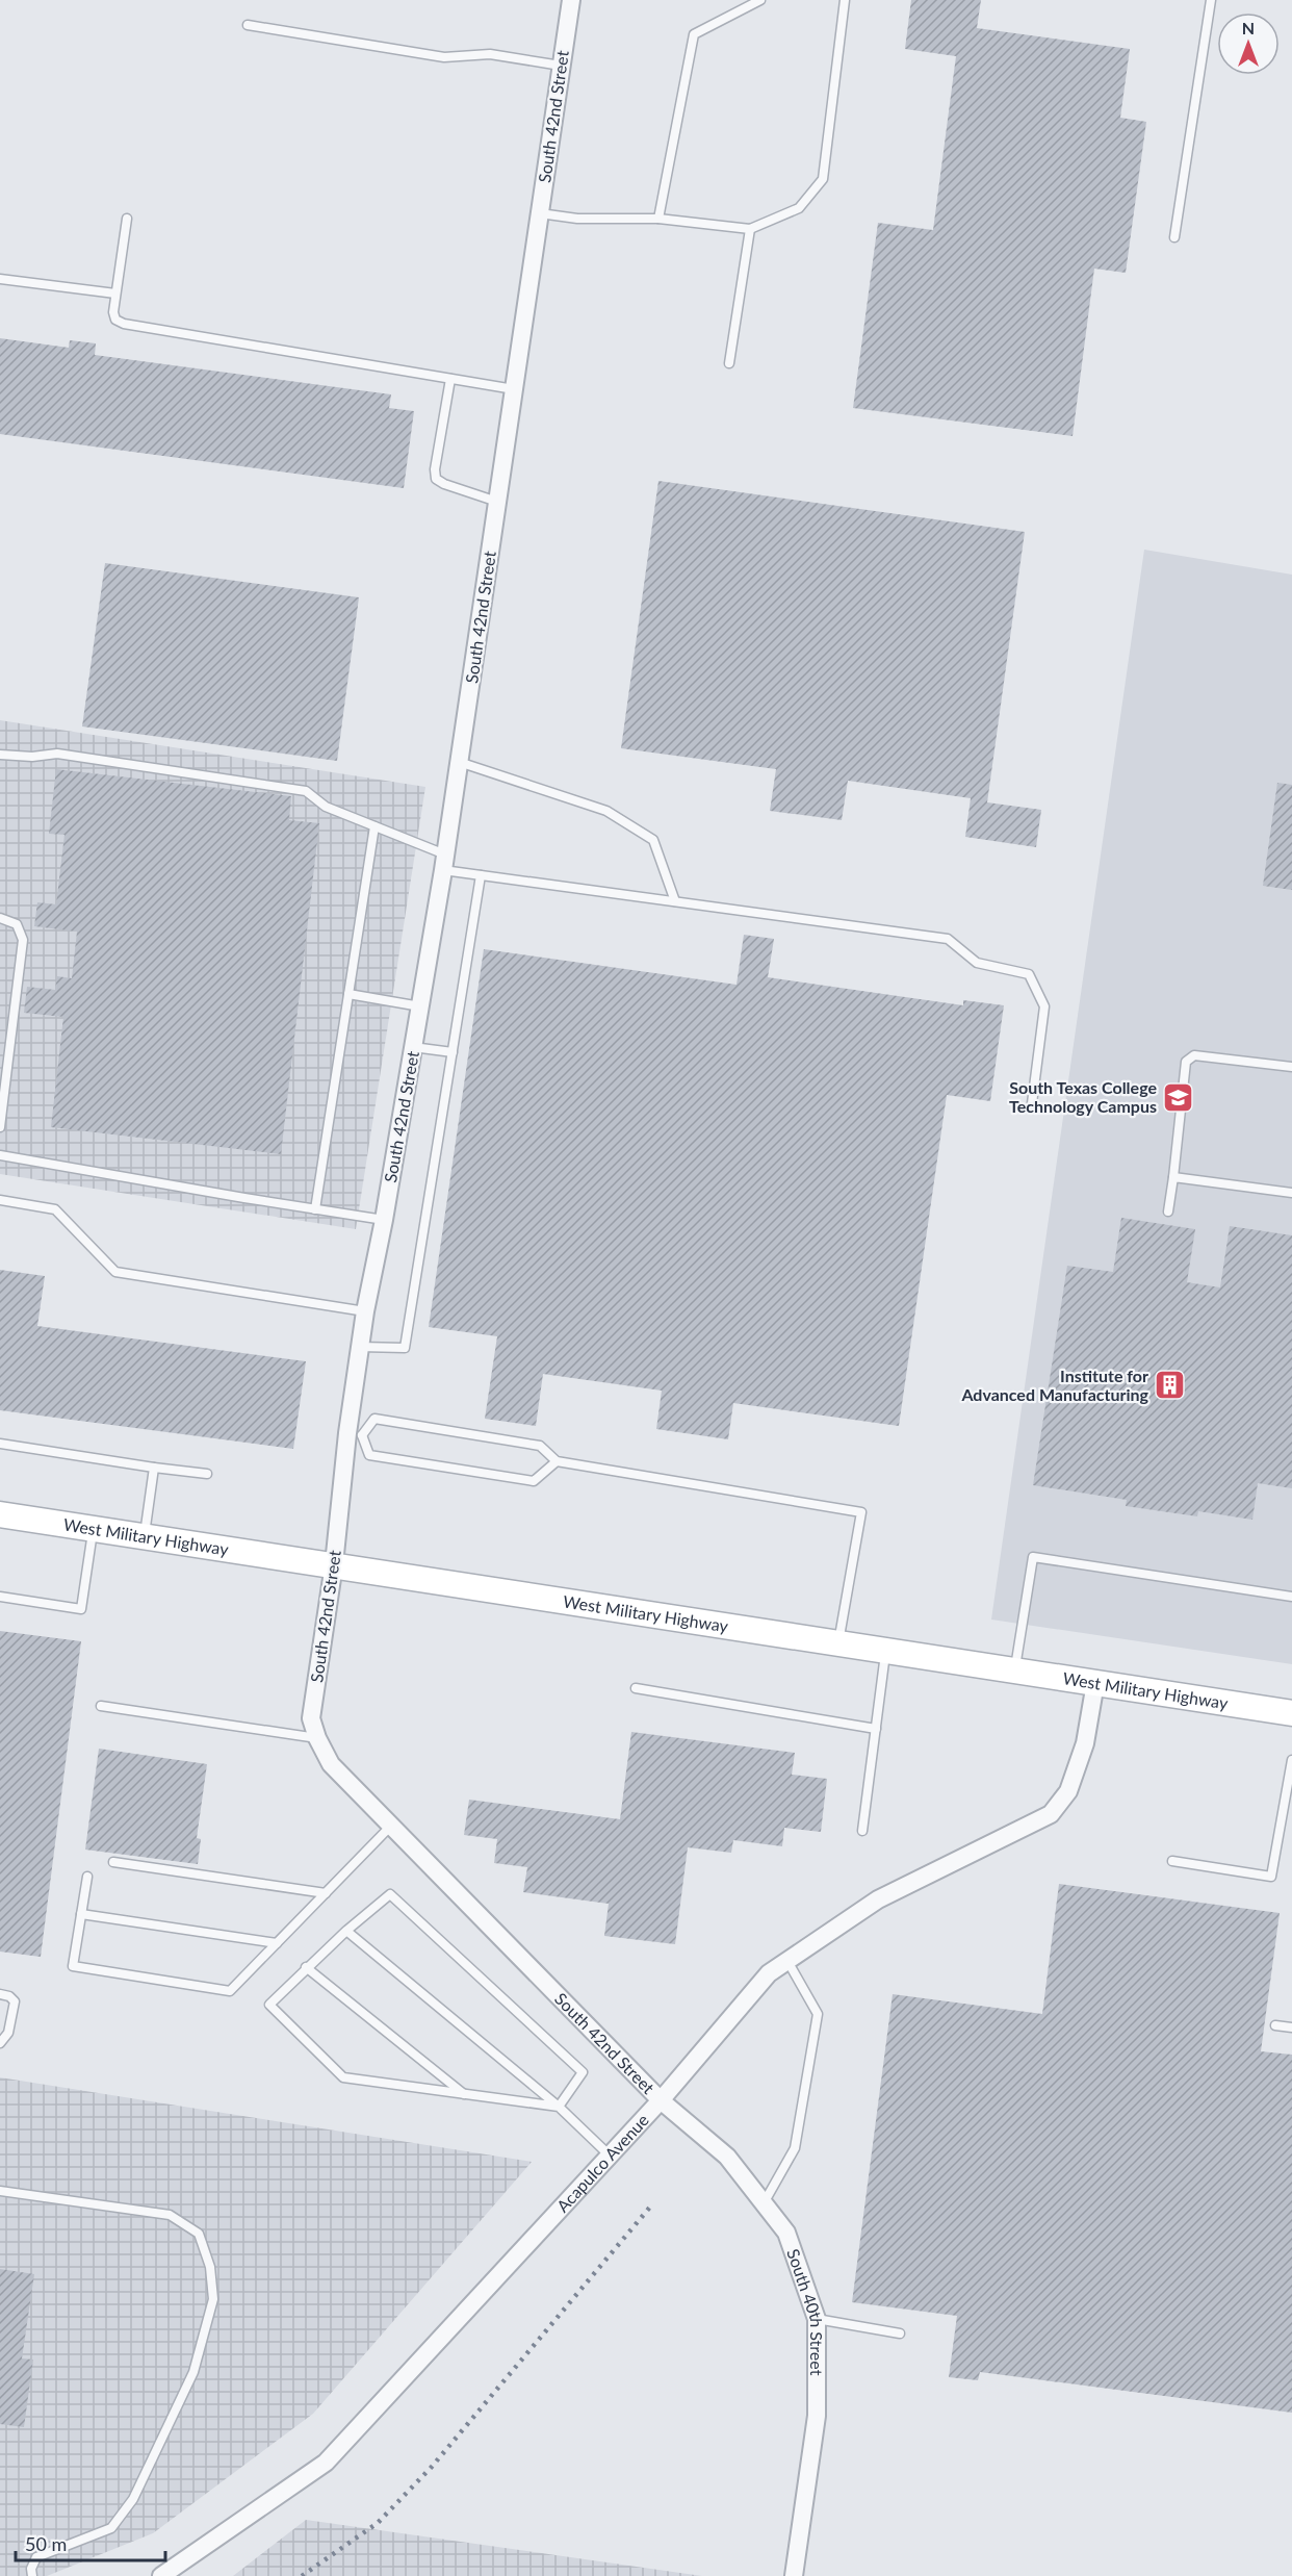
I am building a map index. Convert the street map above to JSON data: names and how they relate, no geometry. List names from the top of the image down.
{
  "streets": {
    "main road": ["West Military Highway"],
    "street": ["South 42nd Street", "Acapulco Avenue", "South 40th Street"]
  },
  "crossings": [
    ["South 42nd Street", "West Military Highway"],
    ["South 42nd Street", "Acapulco Avenue"],
    ["South 42nd Street", "South 40th Street"],
    ["West Military Highway", "Acapulco Avenue"],
    ["Acapulco Avenue", "South 40th Street"]
  ],
  "places": {
    "school or university": ["South Texas College Technology Campus"],
    "building": ["Institute for Advanced Manufacturing"]
  },
  "scale_bar": "50 m",
  "north": "top"
}
